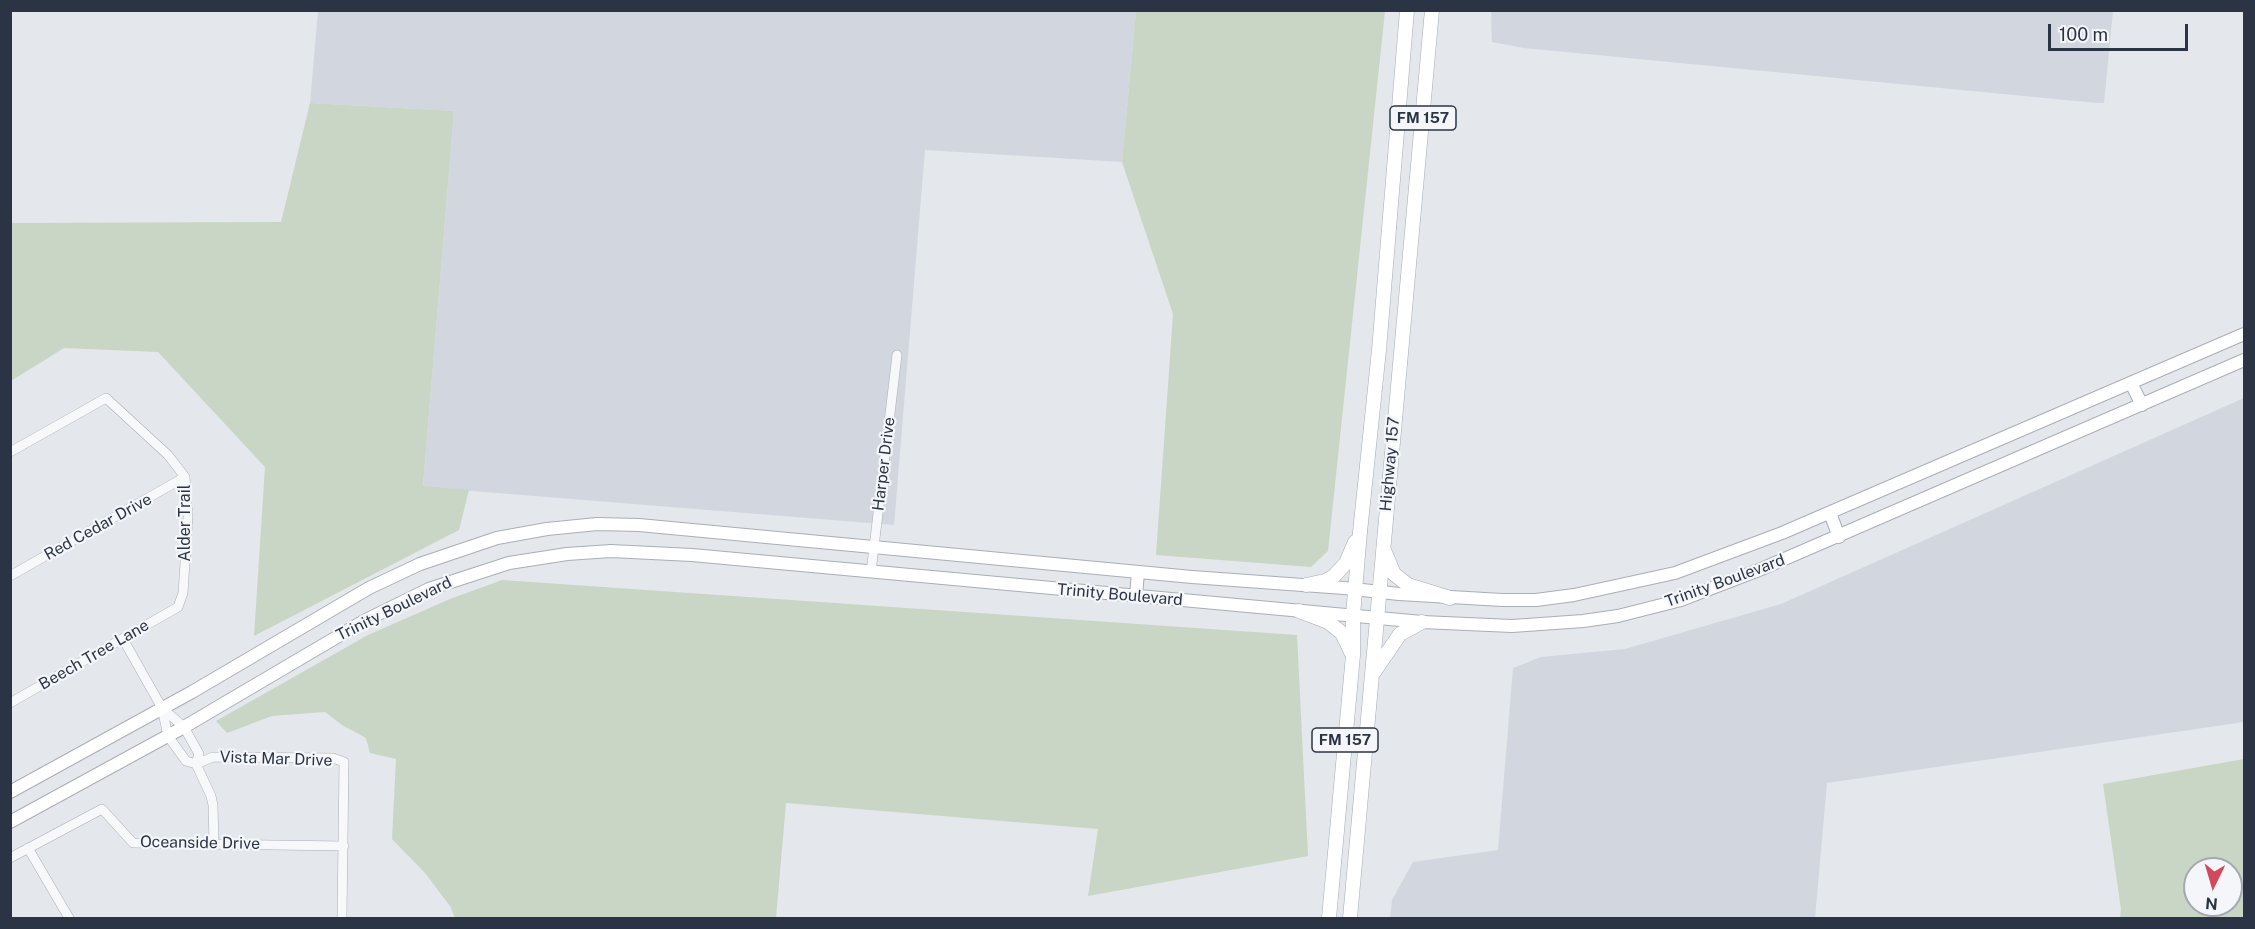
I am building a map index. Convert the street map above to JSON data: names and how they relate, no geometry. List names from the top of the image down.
{
  "streets": {
    "main road": ["FM 157", "Highway 157", "Trinity Boulevard"],
    "street": [
      "Harper Drive",
      "Alder Trail",
      "Red Cedar Drive",
      "Beech Tree Lane",
      "Vista Mar Drive",
      "Oceanside Drive"
    ]
  },
  "crossings": [
    ["Harper Drive", "Trinity Boulevard"],
    ["Highway 157", "Trinity Boulevard"],
    ["Alder Trail", "Red Cedar Drive"],
    ["Alder Trail", "Beech Tree Lane"],
    ["Vista Mar Drive", "Oceanside Drive"]
  ],
  "scale_bar": "100 m",
  "north": "bottom"
}
